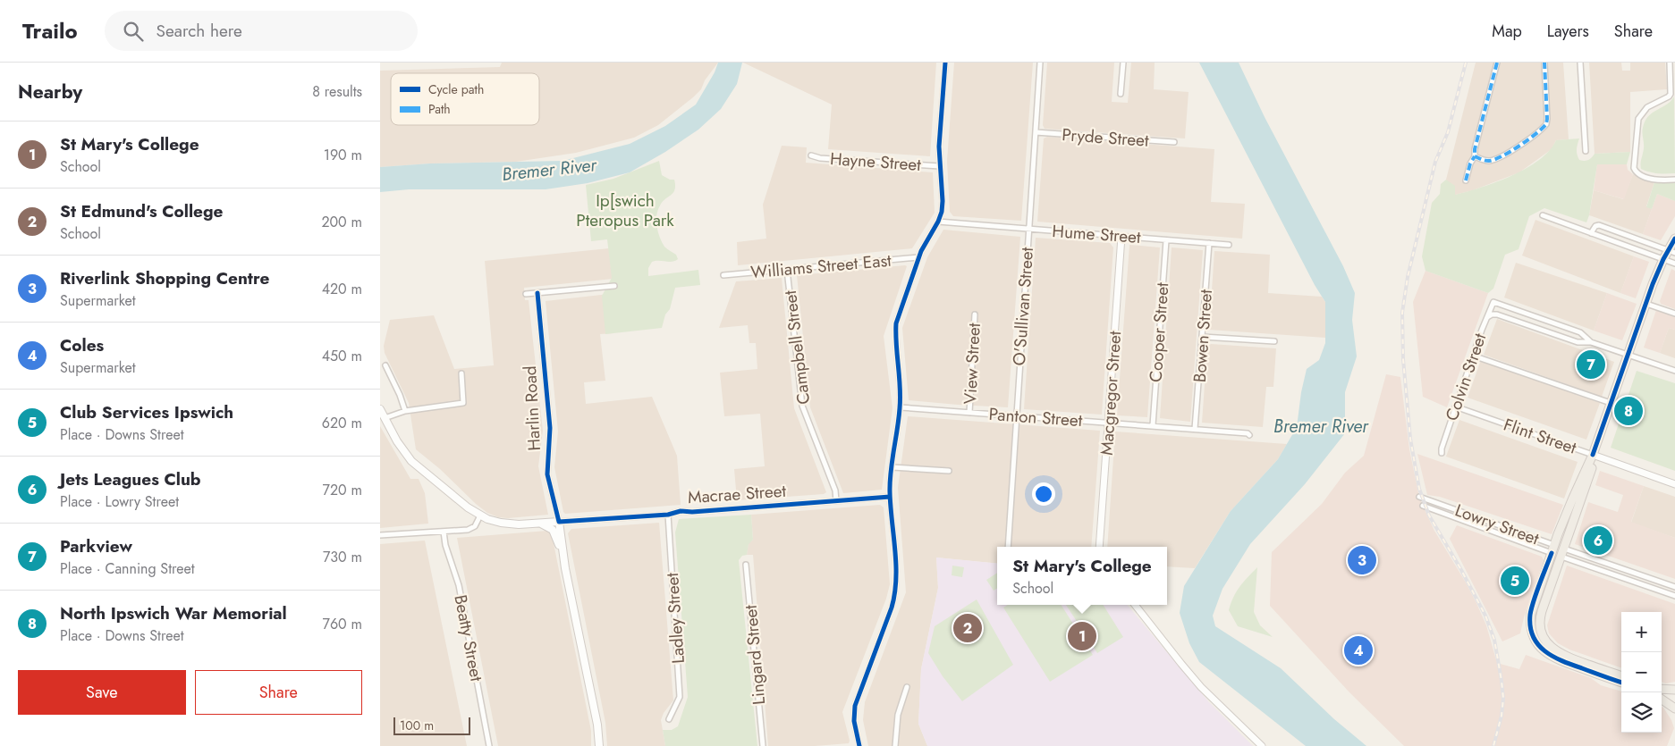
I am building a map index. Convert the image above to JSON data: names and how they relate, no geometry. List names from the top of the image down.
{
  "streets": {
    "main road": ["Harlin Road", "Macrae Street", "Lowry Street"],
    "street": [
      "Pryde Street",
      "Hayne Street",
      "Hume Street",
      "Williams Street East",
      "O'Sullivan Street",
      "Cooper Street",
      "Bowen Street",
      "Campbell Street",
      "View Street",
      "Colvin Street",
      "Macgregor Street",
      "Panton Street",
      "Flint Street",
      "Ladley Street",
      "Beatty Street",
      "Lingard Street"
    ]
  },
  "crossings": [
    ["Pryde Street", "O'Sullivan Street"],
    ["Hume Street", "O'Sullivan Street"],
    ["Hume Street", "Cooper Street"],
    ["Hume Street", "Bowen Street"],
    ["Hume Street", "Macgregor Street"],
    ["Williams Street East", "Campbell Street"],
    ["O'Sullivan Street", "Panton Street"],
    ["Cooper Street", "Panton Street"],
    ["Bowen Street", "Panton Street"],
    ["Campbell Street", "Macrae Street"],
    ["View Street", "Panton Street"],
    ["Colvin Street", "Flint Street"],
    ["Macgregor Street", "Panton Street"],
    ["Harlin Road", "Macrae Street"],
    ["Macrae Street", "Ladley Street"]
  ],
  "water": ["Bremer River"],
  "parks": ["Ip[swich Pteropus Park"],
  "legend": ["Cycle path", "Path"],
  "scale_bar": "100 m",
  "page": {
    "header": "Trailo",
    "search": "Search here",
    "nav": ["Map", "Layers", "Share"],
    "heading": ["Nearby", "8 results"],
    "list": [
      {
        "mark": "1",
        "name": "St Mary's College",
        "note": "School",
        "value": "190 m"
      },
      {
        "mark": "2",
        "name": "St Edmund's College",
        "note": "School",
        "value": "200 m"
      },
      {
        "mark": "3",
        "name": "Riverlink Shopping Centre",
        "note": "Supermarket",
        "value": "420 m"
      },
      {
        "mark": "4",
        "name": "Coles",
        "note": "Supermarket",
        "value": "450 m"
      },
      {
        "mark": "5",
        "name": "Club Services Ipswich",
        "note": "Place · Downs Street",
        "value": "620 m"
      },
      {
        "mark": "6",
        "name": "Jets Leagues Club",
        "note": "Place · Lowry Street",
        "value": "720 m"
      },
      {
        "mark": "7",
        "name": "Parkview",
        "note": "Place · Canning Street",
        "value": "730 m"
      },
      {
        "mark": "8",
        "name": "North Ipswich War Memorial",
        "note": "Place · Downs Street",
        "value": "760 m"
      }
    ],
    "pins": [
      "7",
      "8",
      "6",
      "3",
      "5",
      "2",
      "1",
      "4"
    ],
    "popup": ["St Mary's College", "School"],
    "map_buttons": ["+", "−"],
    "buttons": ["Save", "Share"],
    "scale": "100 m"
  }
}
